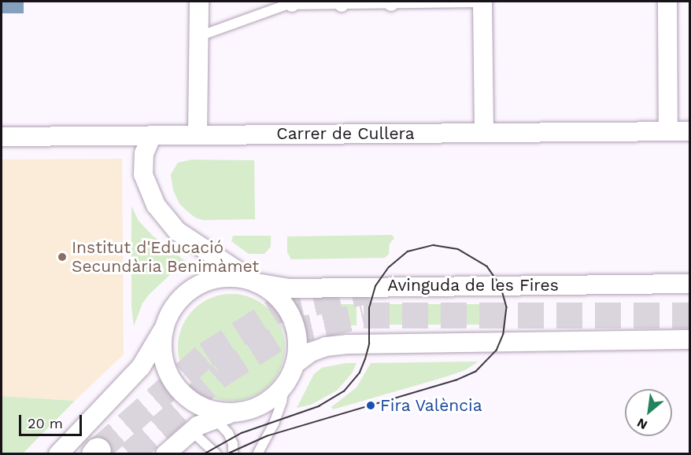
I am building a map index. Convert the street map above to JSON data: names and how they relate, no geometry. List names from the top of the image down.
{
  "streets": {
    "street": ["Carrer de Cullera", "Avinguda de les Fires"]
  },
  "places": ["Institut d'Educació Secundària Benimàmet", "Fira València"],
  "scale_bar": "20 m",
  "north": "bottom left"
}
